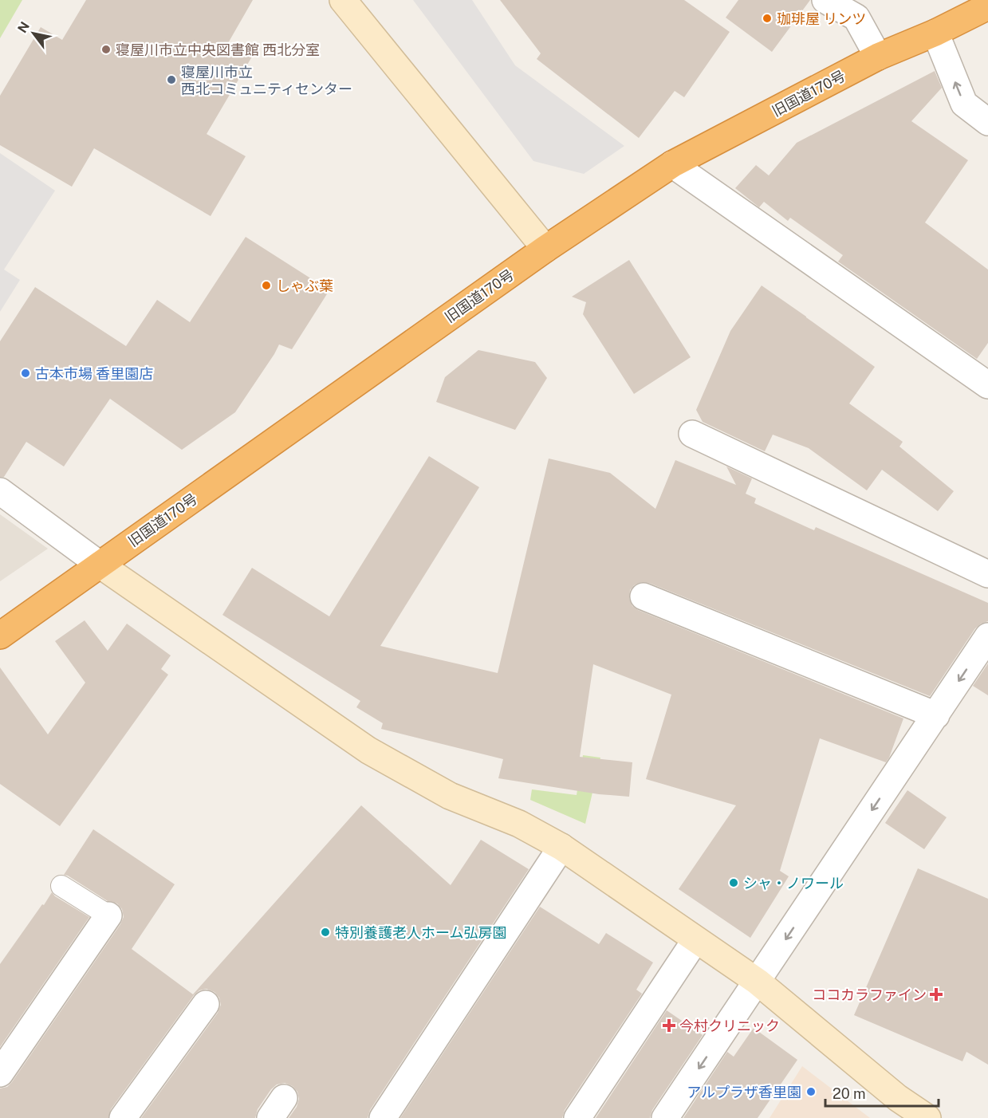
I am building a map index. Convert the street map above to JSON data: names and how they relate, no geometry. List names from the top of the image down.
{
  "streets": {
    "highway": ["旧国道170号"]
  },
  "places": {
    "other": [
      "珈琲屋 リンツ",
      "寝屋川市立中央図書館 西北分室",
      "寝屋川市立 西北コミュニティセンター",
      "しゃぶ葉",
      "古本市場 香里園店",
      "シャ・ノワール",
      "特別養護老人ホーム弘房園",
      "アルプラザ香里園"
    ],
    "health": ["ココカラファイン", "今村クリニック"]
  },
  "scale_bar": "20 m",
  "north": "top left"
}
